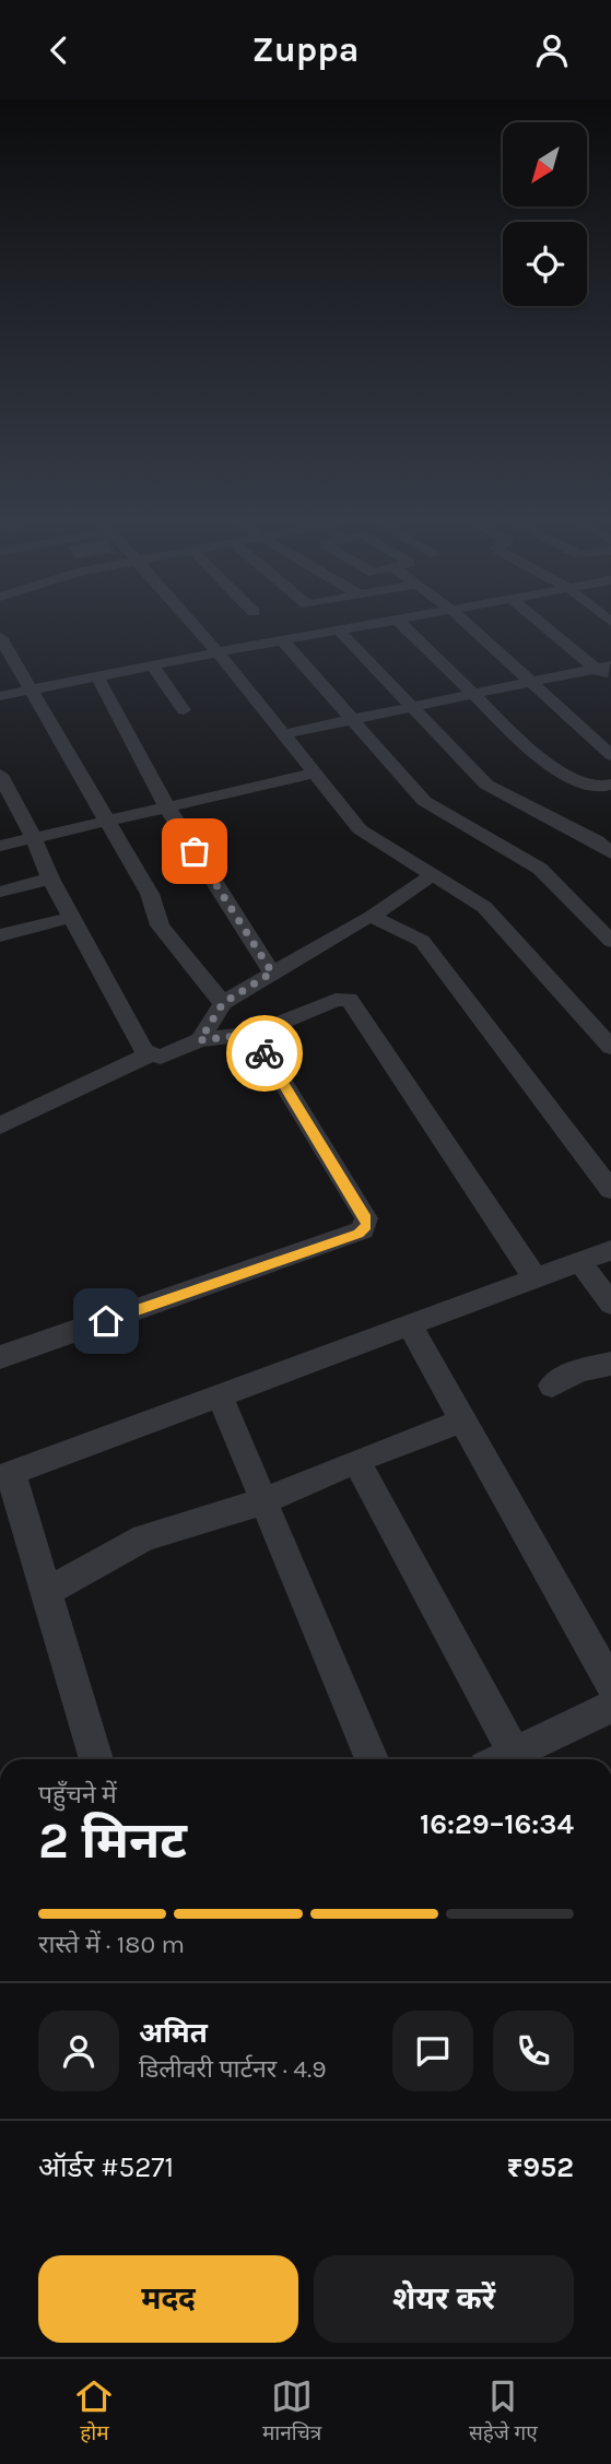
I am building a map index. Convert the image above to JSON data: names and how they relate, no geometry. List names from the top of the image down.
{
  "north": "bottom left",
  "page": {
    "header": "Zuppa",
    "heading": ["2 मिनट", "पहुँचने में", "16:29–16:34"],
    "panel": [
      "अमित",
      "डिलीवरी पार्टनर · 4.9",
      "ऑर्डर #5271",
      "₹952"
    ],
    "bar": "रास्ते में · 180 m",
    "buttons": ["मदद", "शेयर करें"],
    "tabs": ["होम", "मानचित्र", "सहेजे गए"]
  }
}
